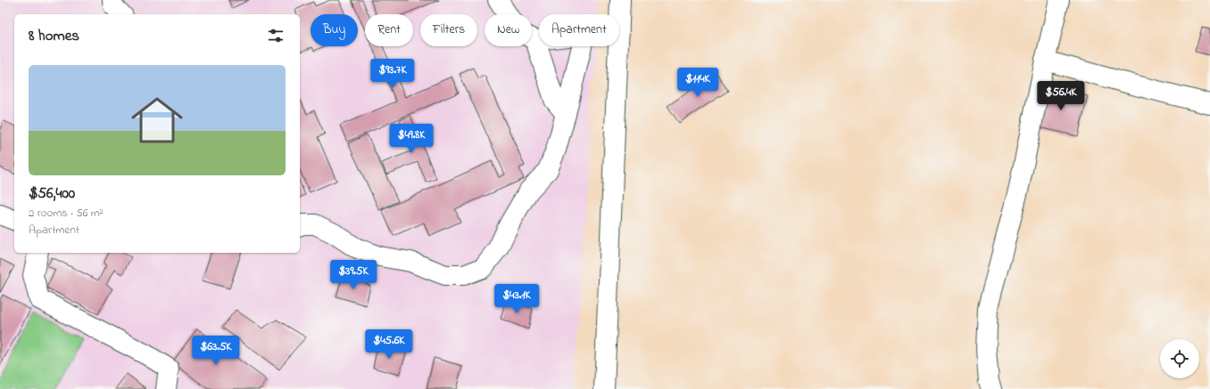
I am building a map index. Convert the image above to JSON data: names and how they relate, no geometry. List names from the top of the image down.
{
  "page": {
    "chip": [
      "Buy",
      "Rent",
      "Filters",
      "New",
      "Apartment"
    ],
    "heading": "8 homes",
    "list": [
      {
        "name": "$56,400",
        "note": "2 rooms · 56 m² · Apartment"
      }
    ],
    "price": [
      "$93.7K",
      "$114K",
      "$56.4K",
      "$49.8K",
      "$39.5K",
      "$43.1K",
      "$45.6K",
      "$63.5K"
    ]
  }
}
